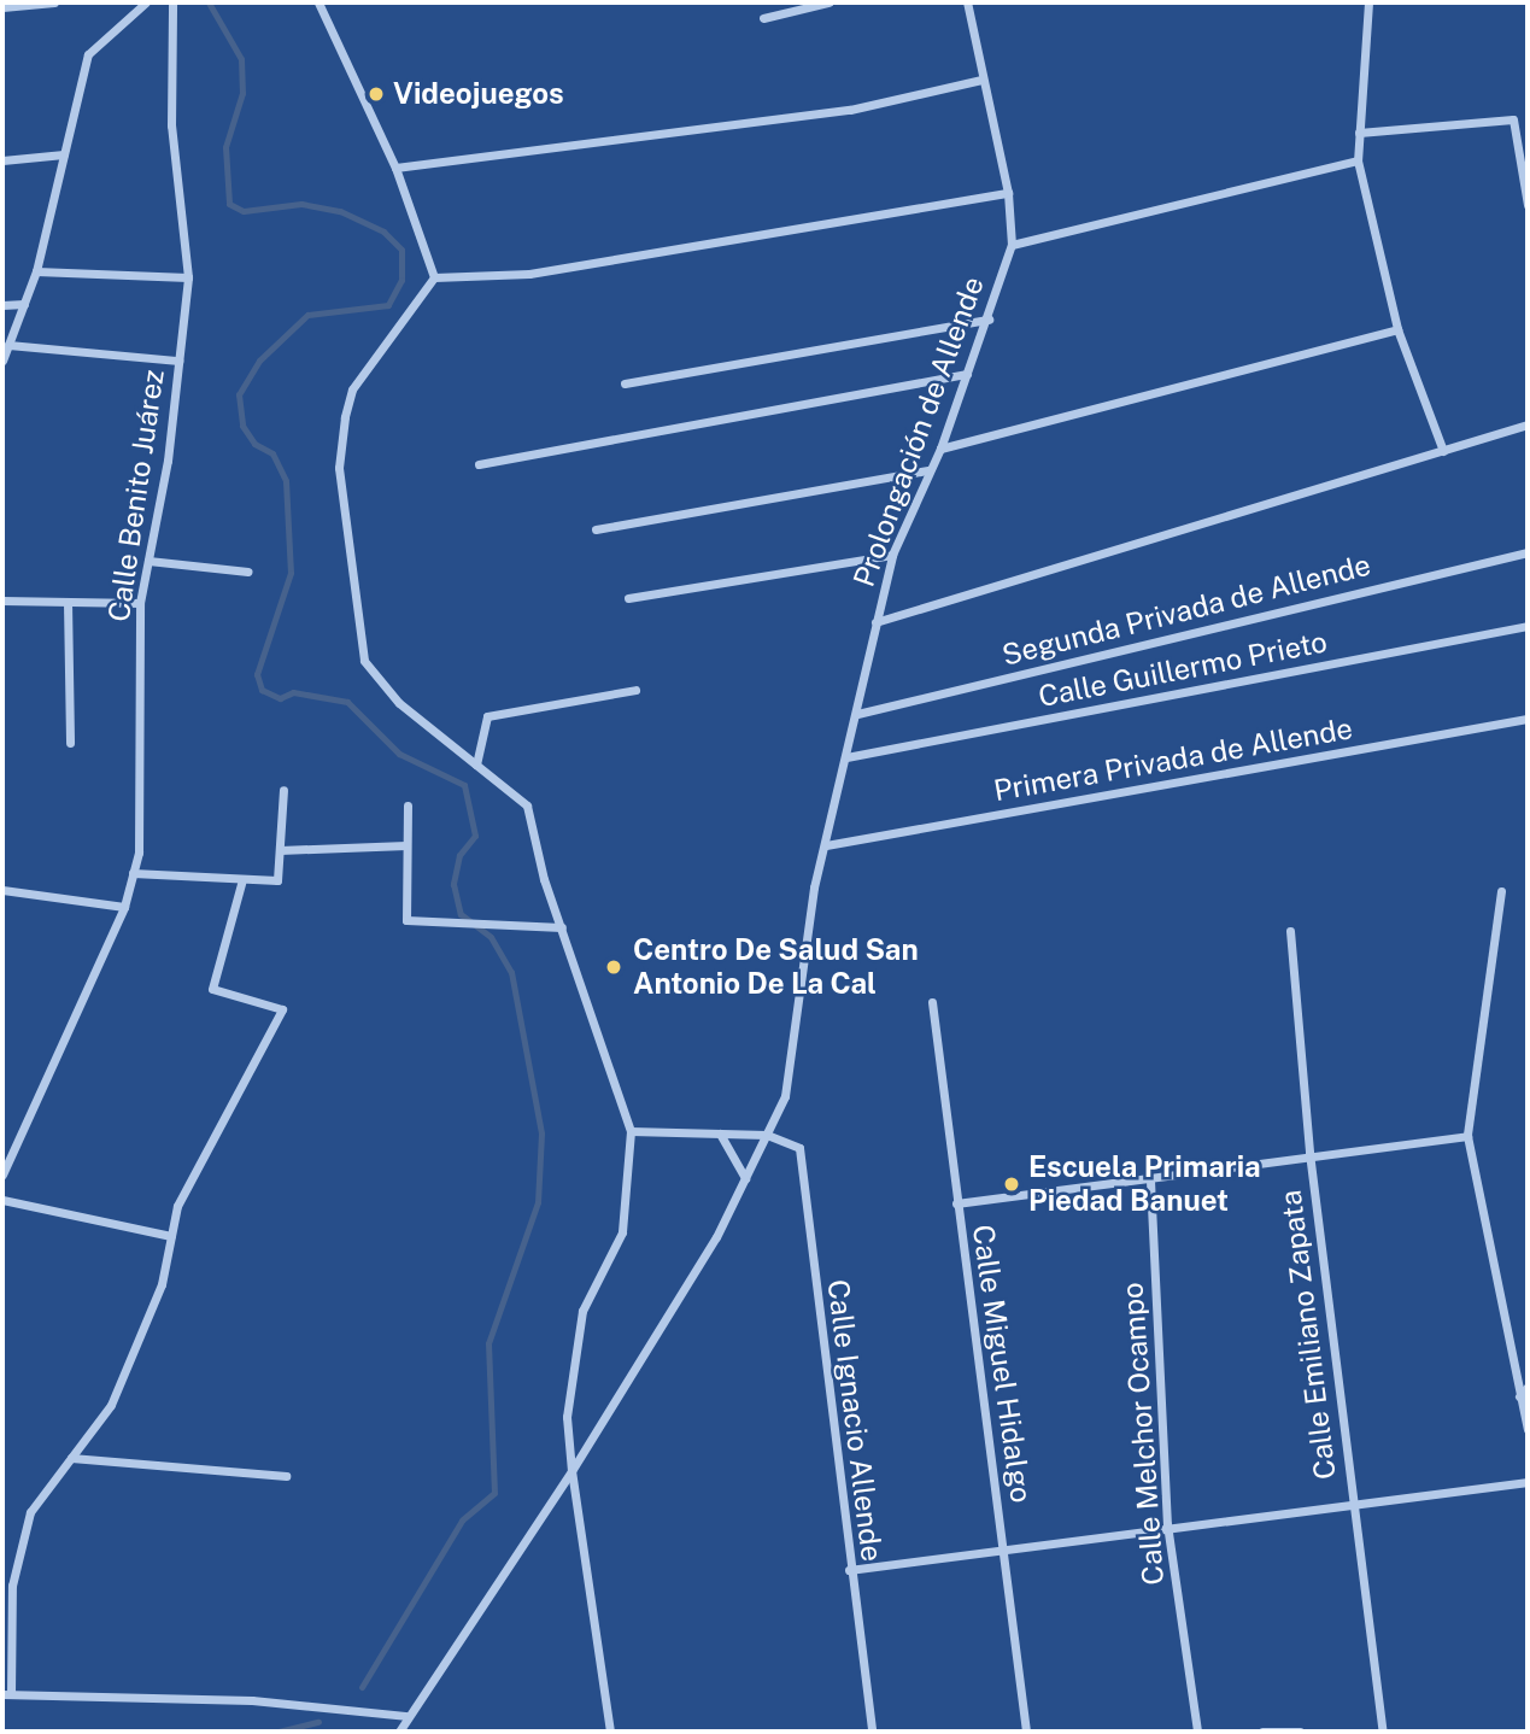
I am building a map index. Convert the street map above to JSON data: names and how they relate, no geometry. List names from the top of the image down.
{
  "streets": {
    "street": [
      "Prolongación de Allende",
      "Calle Benito Juárez",
      "Segunda Privada de Allende",
      "Calle Guillermo Prieto",
      "Primera Privada de Allende",
      "Calle Emiliano Zapata",
      "Calle Miguel Hidalgo",
      "Calle Ignacio Allende",
      "Calle Melchor Ocampo"
    ]
  },
  "crossings": [
    ["Prolongación de Allende", "Segunda Privada de Allende"],
    ["Prolongación de Allende", "Calle Guillermo Prieto"],
    ["Prolongación de Allende", "Primera Privada de Allende"],
    ["Prolongación de Allende", "Calle Ignacio Allende"]
  ],
  "places": ["Videojuegos", "Centro De Salud San Antonio De La Cal", "Escuela Primaria Piedad Banuet"]
}
